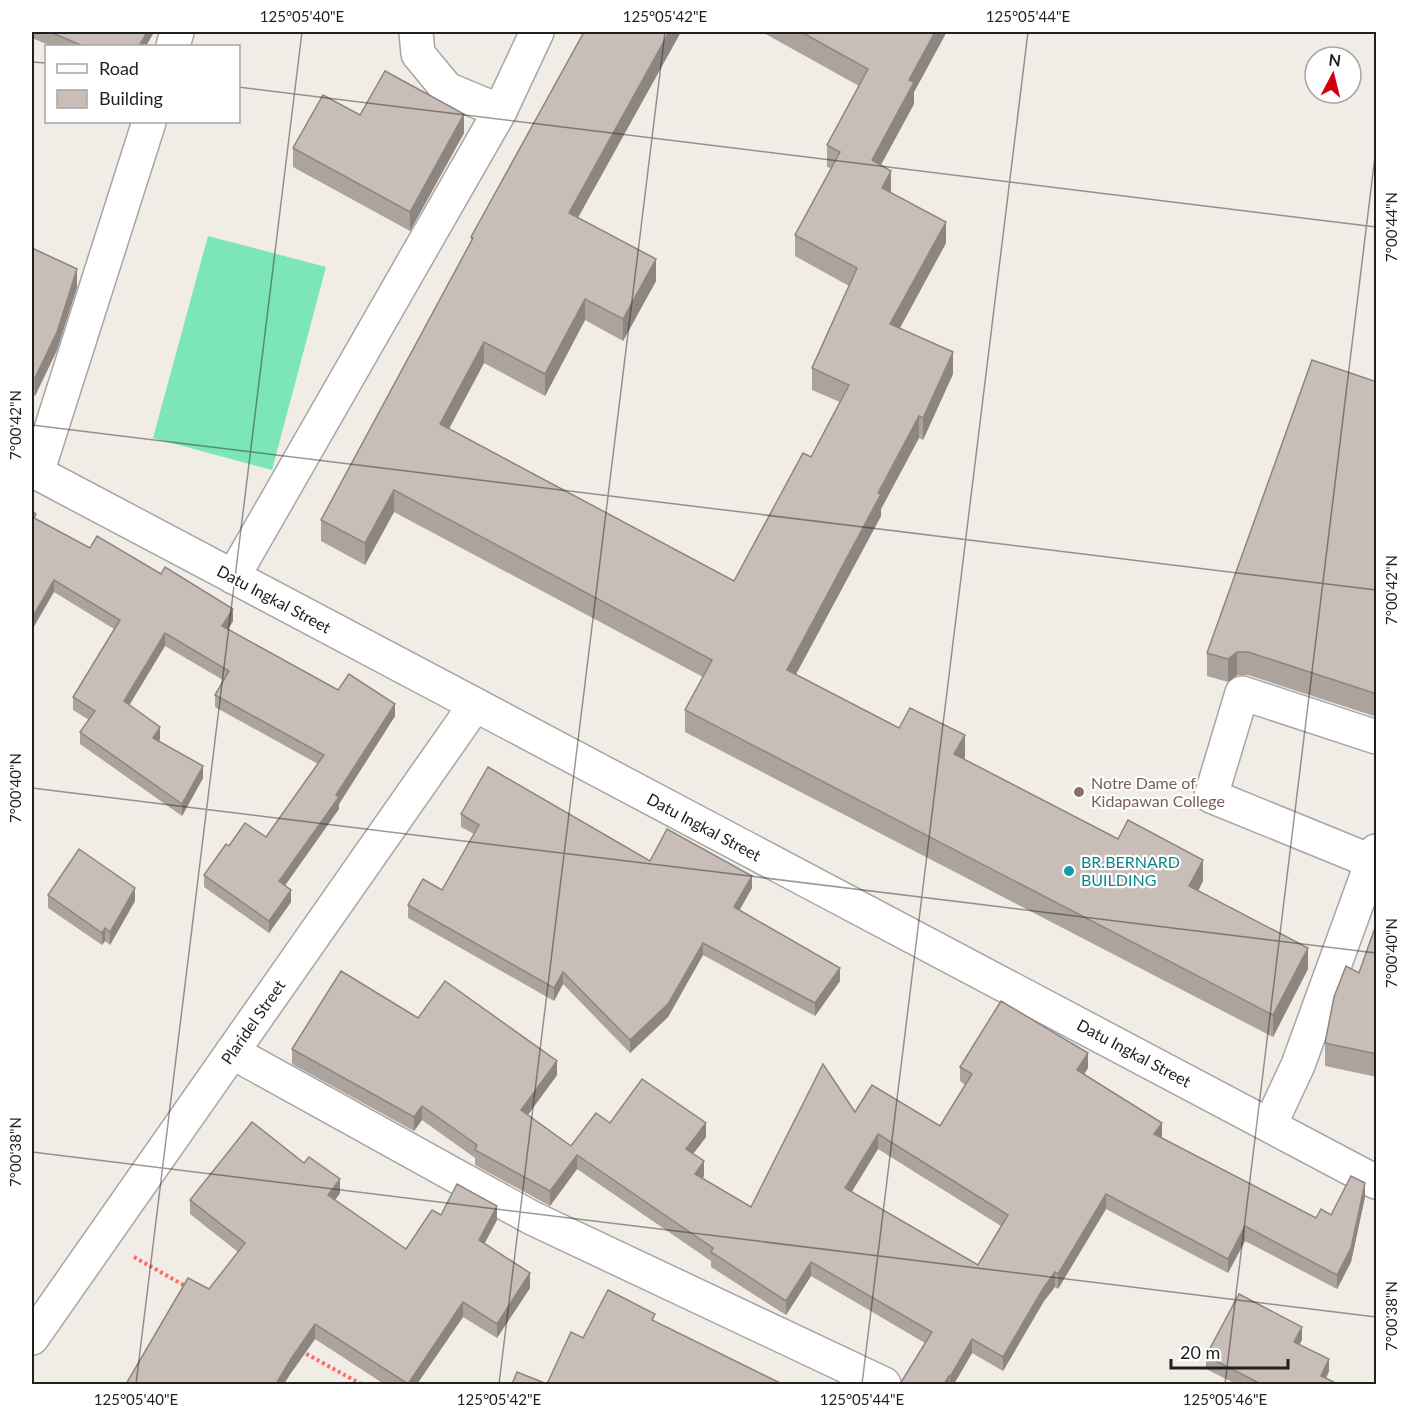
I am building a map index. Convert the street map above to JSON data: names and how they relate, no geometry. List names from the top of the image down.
{
  "streets": {
    "street": ["Datu Ingkal Street", "Plaridel Street"]
  },
  "crossings": [
    ["Datu Ingkal Street", "Plaridel Street"]
  ],
  "places": ["Notre Dame of Kidapawan College", "BR.BERNARD BUILDING"],
  "legend": ["Road", "Building"],
  "scale_bar": "20 m",
  "north": "top",
  "coordinates": [
    "125°05'40\"E",
    "125°05'42\"E",
    "125°05'44\"E",
    "7°00'44\"N",
    "7°00'42\"N",
    "7°00'40\"N",
    "7°00'38\"N",
    "125°05'46\"E"
  ]
}
